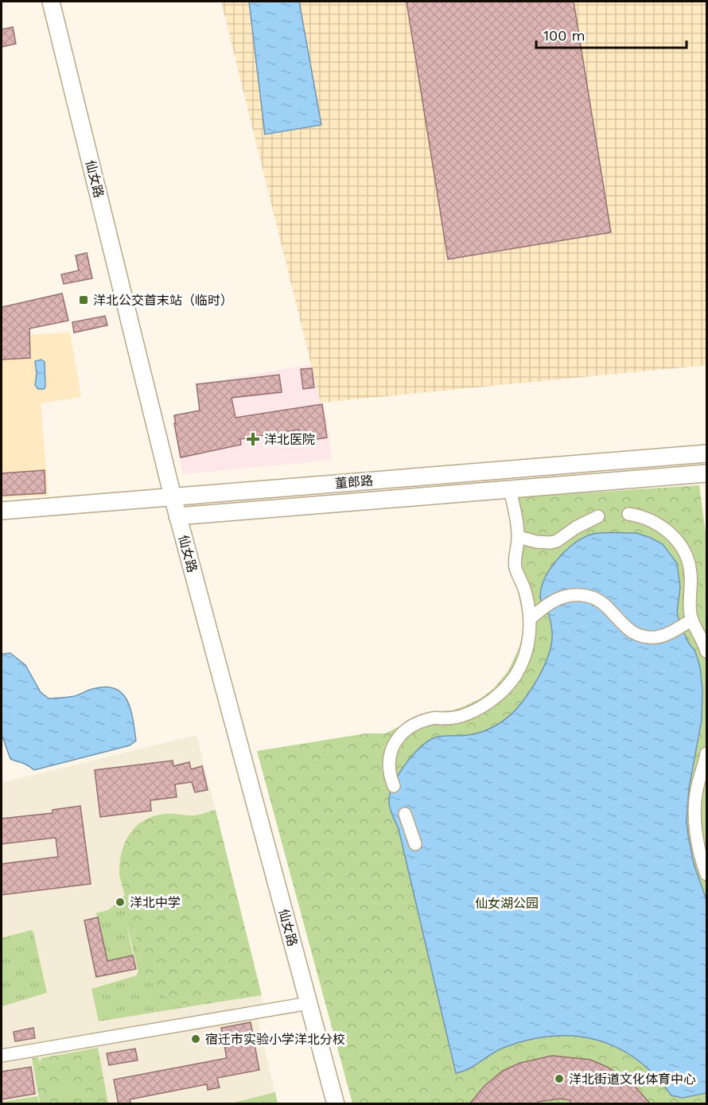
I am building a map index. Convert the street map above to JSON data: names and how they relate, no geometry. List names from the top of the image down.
{
  "streets": {
    "street": ["仙女路", "董郎路"]
  },
  "crossings": [
    ["仙女路", "董郎路"]
  ],
  "parks": ["仙女湖公园"],
  "places": {
    "transit": ["洋北公交首末站（临时）"],
    "health": ["洋北医院"],
    "other": ["洋北中学", "宿迁市实验小学洋北分校", "洋北街道文化体育中心"]
  },
  "scale_bar": "100 m"
}
